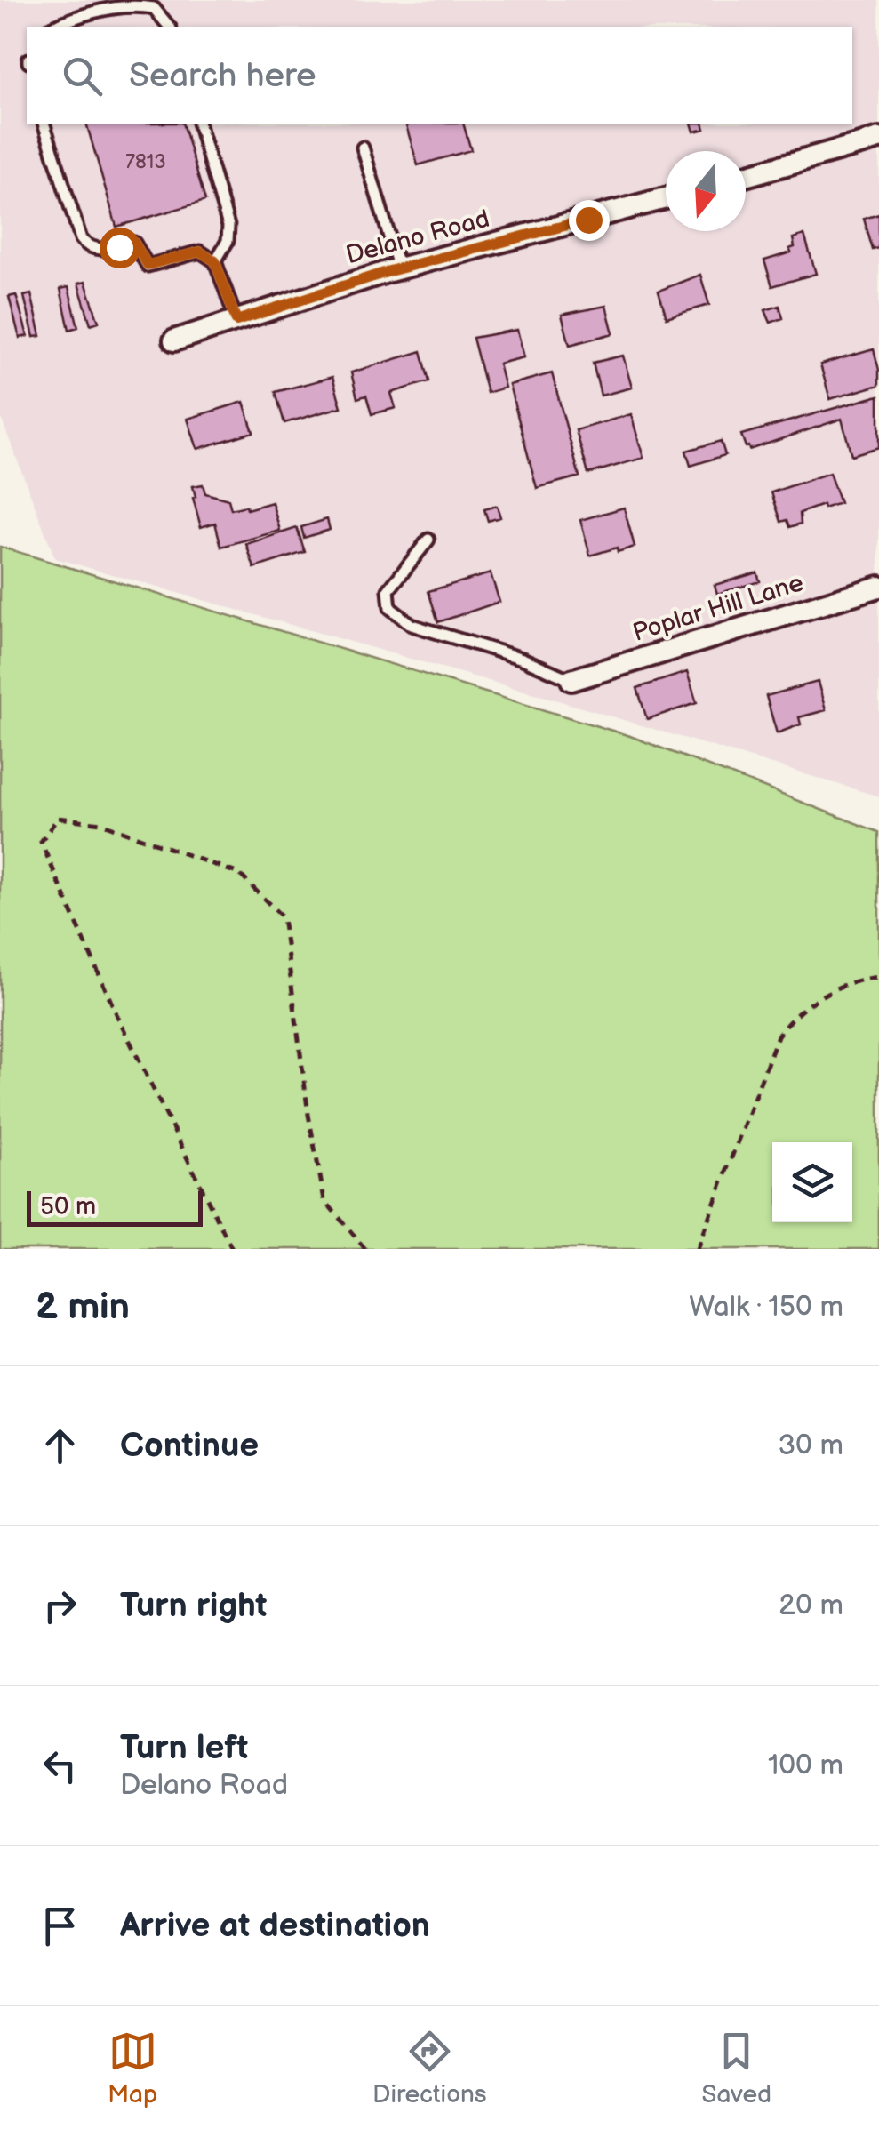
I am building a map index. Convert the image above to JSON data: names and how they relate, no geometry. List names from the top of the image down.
{
  "streets": {
    "street": ["Delano Road", "Poplar Hill Lane"]
  },
  "house_numbers": ["7813"],
  "scale_bar": "50 m",
  "north": "bottom",
  "page": {
    "search": "Search here",
    "scale": "50 m",
    "heading": ["2 min", "Walk · 150 m"],
    "list": [
      ["Continue", "30 m"],
      ["Turn right", "20 m"],
      ["Turn left", "Delano Road", "100 m"],
      "Arrive at destination"
    ],
    "nav": ["Map", "Directions", "Saved"]
  }
}
